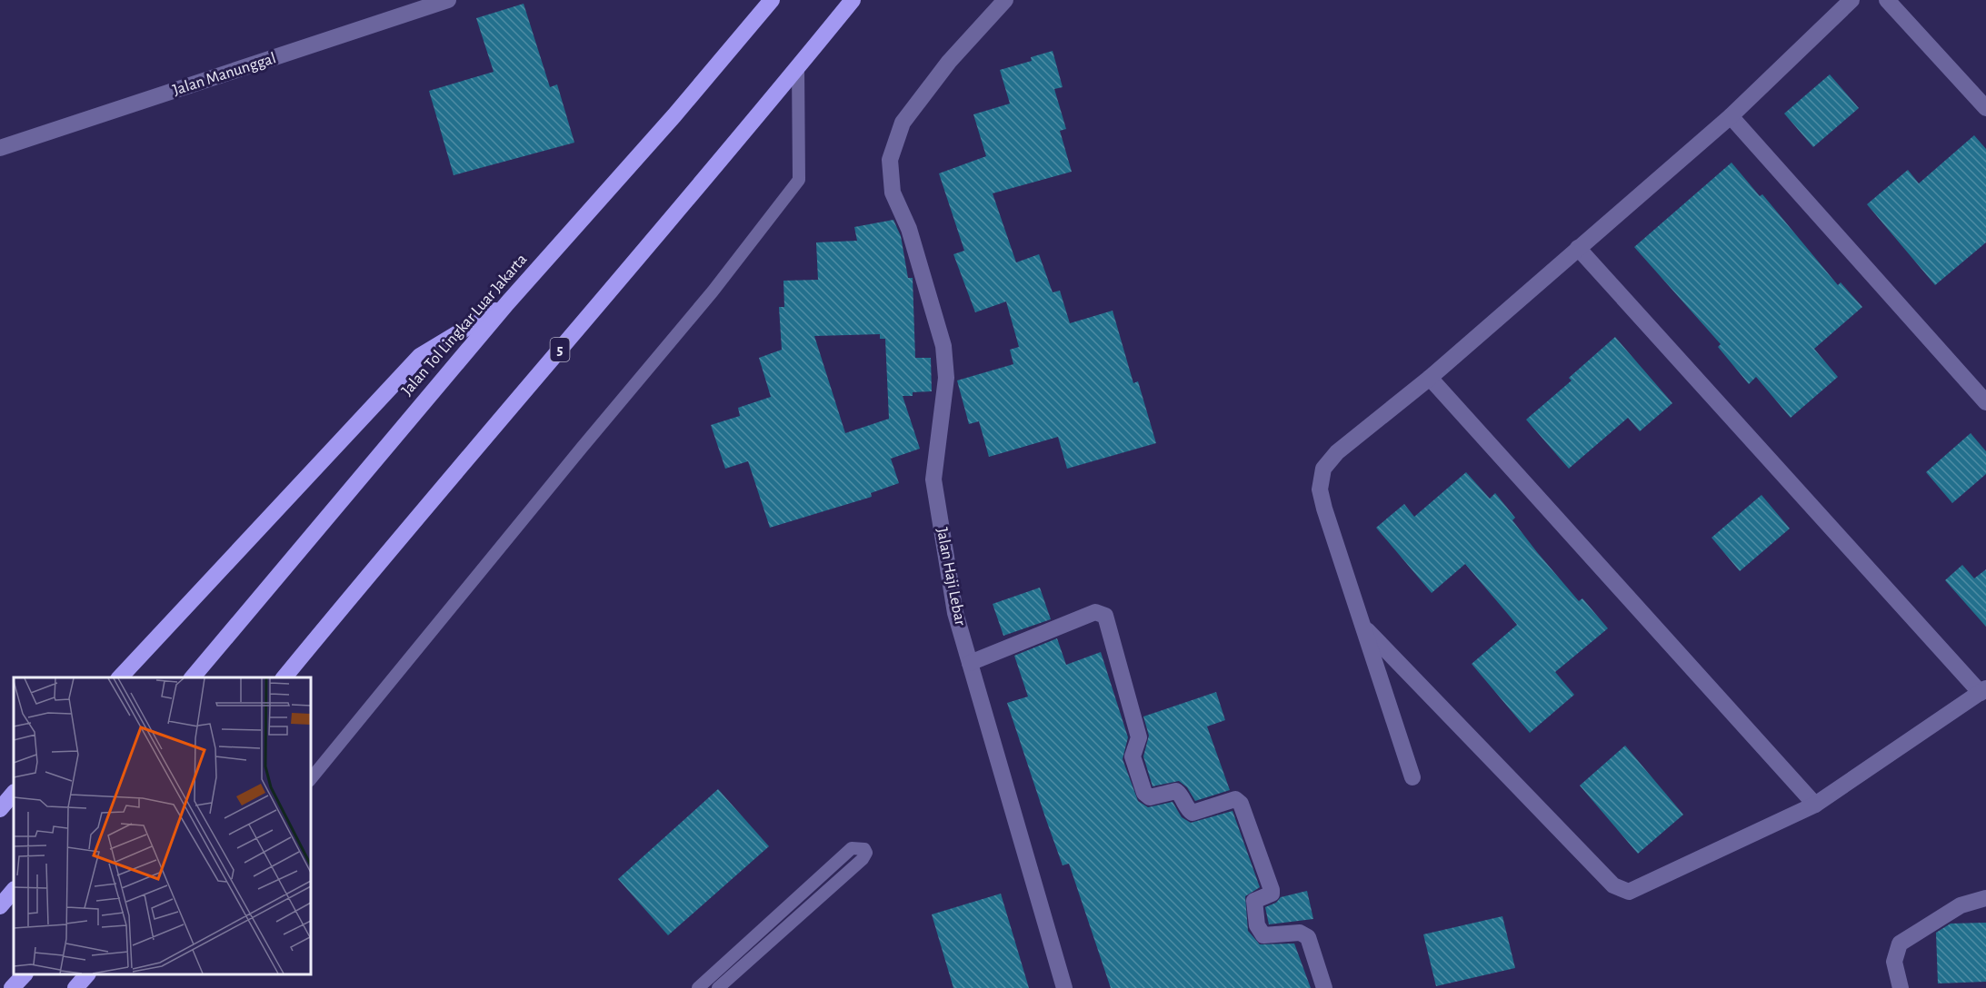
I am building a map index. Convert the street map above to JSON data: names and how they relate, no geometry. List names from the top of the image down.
{
  "streets": {
    "highway": ["Jalan Tol Lingkar Luar Jakarta", "5"],
    "street": ["Jalan Manunggal", "Jalan Haji Lebar"]
  }
}
